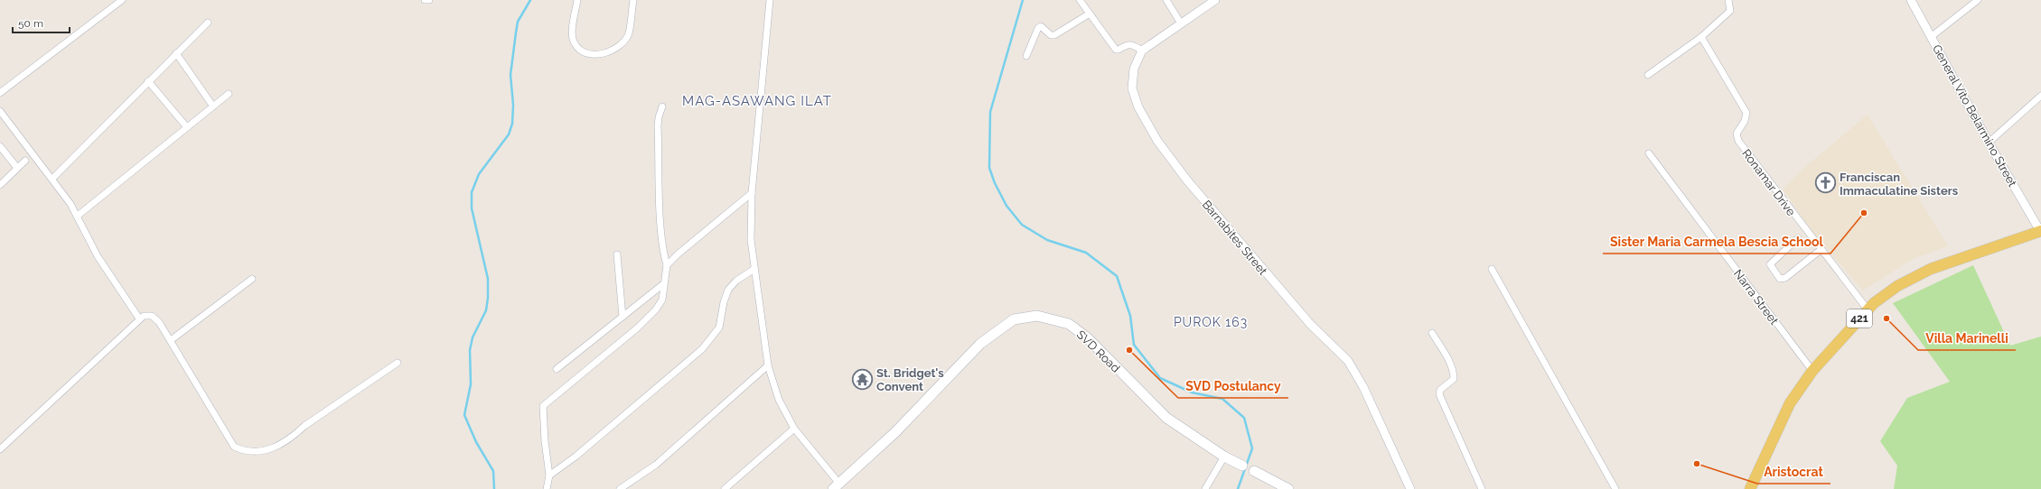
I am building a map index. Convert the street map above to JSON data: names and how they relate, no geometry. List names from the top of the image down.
{
  "streets": {
    "main road": ["421", "SVD Road"],
    "street": [
      "General Vito Belarmino Street",
      "Ronamar Drive",
      "Barnabites Street",
      "Narra Street"
    ]
  },
  "crossings": [
    ["General Vito Belarmino Street", "421"],
    ["Ronamar Drive", "421"],
    ["Narra Street", "421"]
  ],
  "districts": ["MAG-ASAWANG ILAT", "PUROK 163"],
  "places": {
    "church": ["Franciscan Immaculatine Sisters"],
    "other": [
      "Sister Maria Carmela Bescia School",
      "Villa Marinelli",
      "SVD Postulancy",
      "Aristocrat"
    ],
    "temple": ["St. Bridget's Convent"]
  },
  "scale_bar": "50 m"
}
